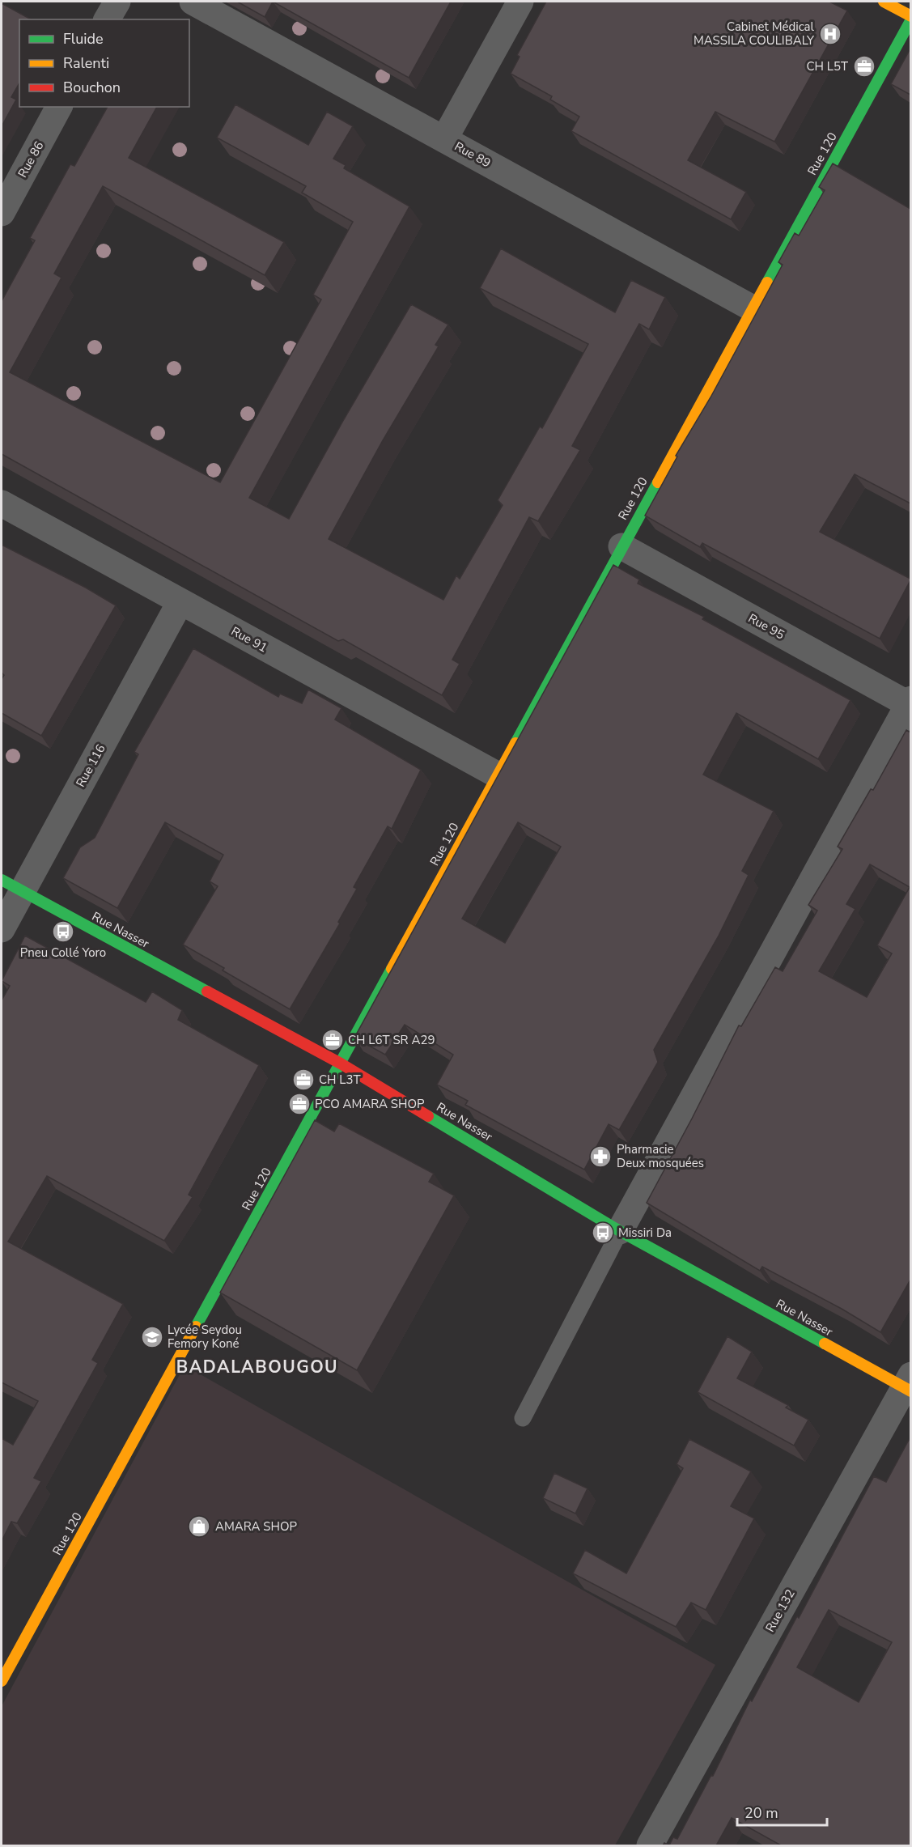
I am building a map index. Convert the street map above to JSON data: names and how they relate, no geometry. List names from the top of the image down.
{
  "streets": {
    "street": [
      "Rue 120",
      "Rue 89",
      "Rue 86",
      "Rue 95",
      "Rue 91",
      "Rue 116",
      "Rue Nasser",
      "Rue 132"
    ]
  },
  "crossings": [
    ["Rue 120", "Rue 89"],
    ["Rue 120", "Rue 95"],
    ["Rue 120", "Rue 91"],
    ["Rue 120", "Rue Nasser"],
    ["Rue 91", "Rue 116"],
    ["Rue 116", "Rue Nasser"],
    ["Rue Nasser", "Rue 132"]
  ],
  "districts": ["BADALABOUGOU"],
  "places": {
    "hospital": ["Cabinet Médical MASSILA COULIBALY"],
    "office": [
      "CH L5T",
      "CH L6T SR A29",
      "CH L3T",
      "PCO AMARA SHOP"
    ],
    "bus stop": ["Pneu Collé Yoro", "Missiri Da"],
    "pharmacy": ["Pharmacie Deux mosquées"],
    "school or university": ["Lycée Seydou Femory Koné"],
    "shop": ["AMARA SHOP"]
  },
  "legend": ["Fluide", "Ralenti", "Bouchon"],
  "scale_bar": "20 m"
}
